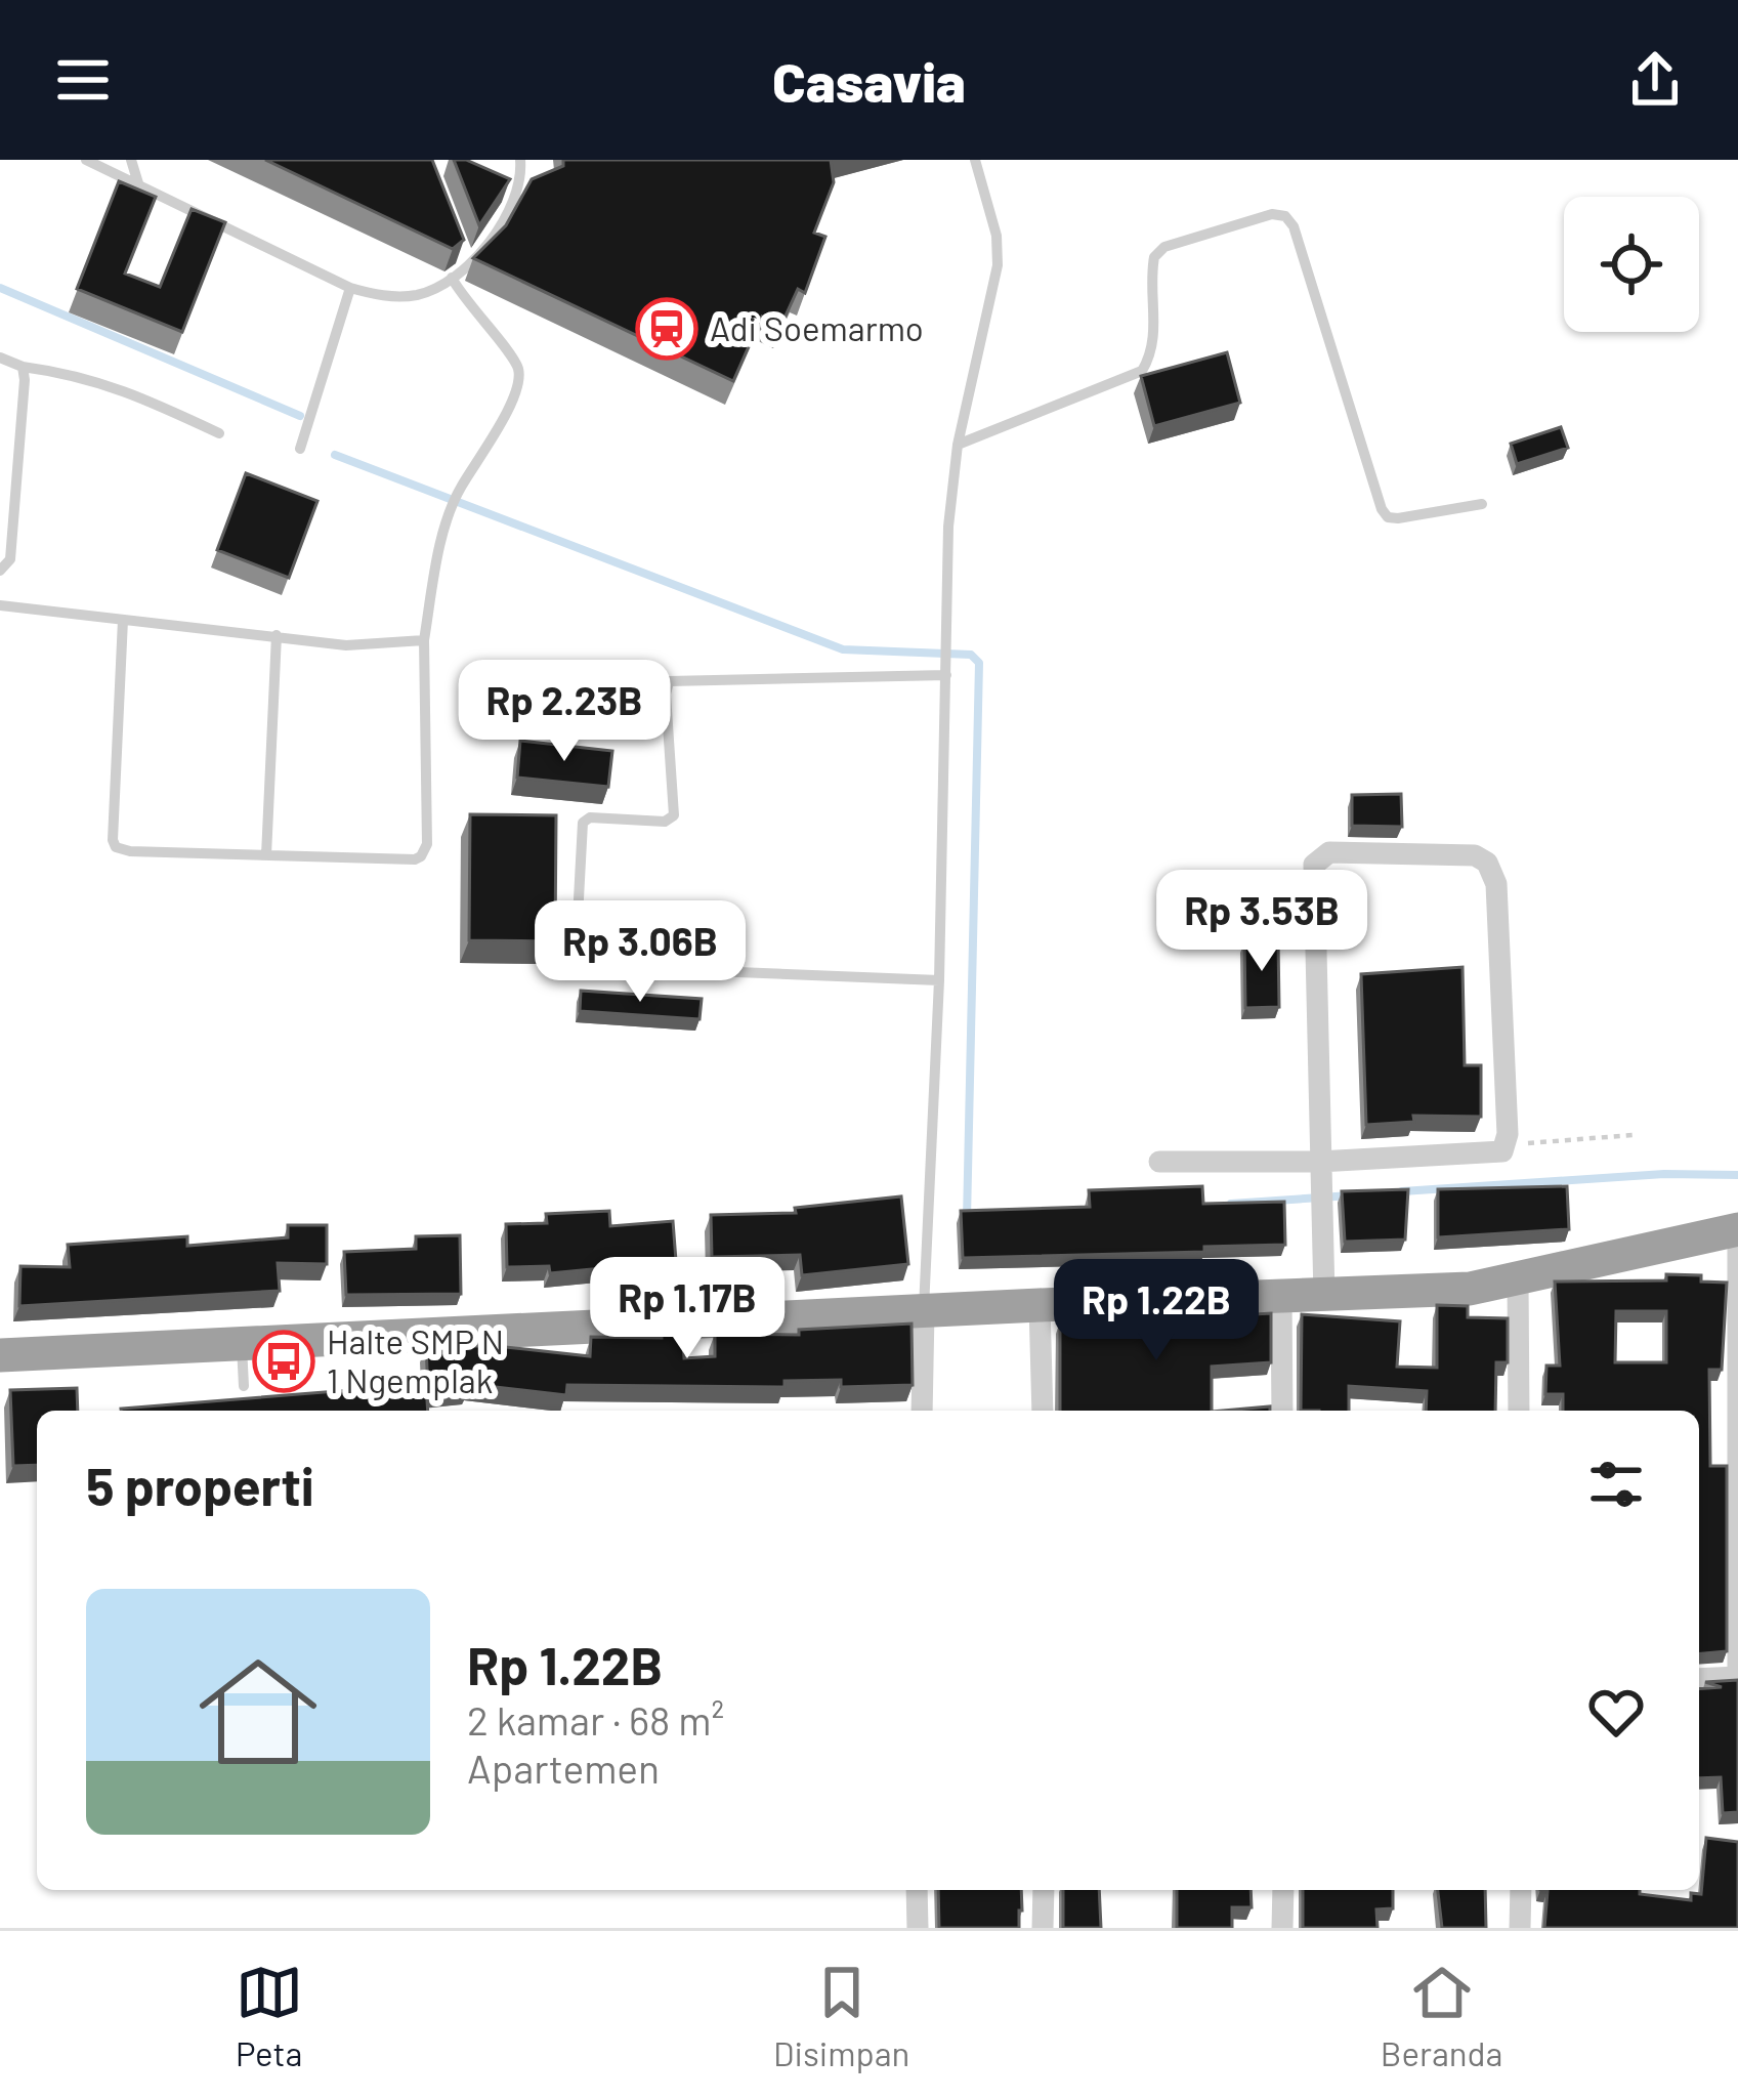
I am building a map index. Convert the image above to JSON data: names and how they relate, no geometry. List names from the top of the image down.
{
  "places": {
    "station": ["Adi Soemarmo"],
    "bus stop": ["Halte SMP N 1 Ngemplak"]
  },
  "page": {
    "header": "Casavia",
    "price": [
      "Rp 2.23B",
      "Rp 3.53B",
      "Rp 3.06B",
      "Rp 1.17B",
      "Rp 1.22B"
    ],
    "heading": "5 properti",
    "list": [
      {
        "name": "Rp 1.22B",
        "note": "2 kamar · 68 m² · Apartemen"
      }
    ],
    "tabs": ["Peta", "Disimpan", "Beranda"]
  }
}
